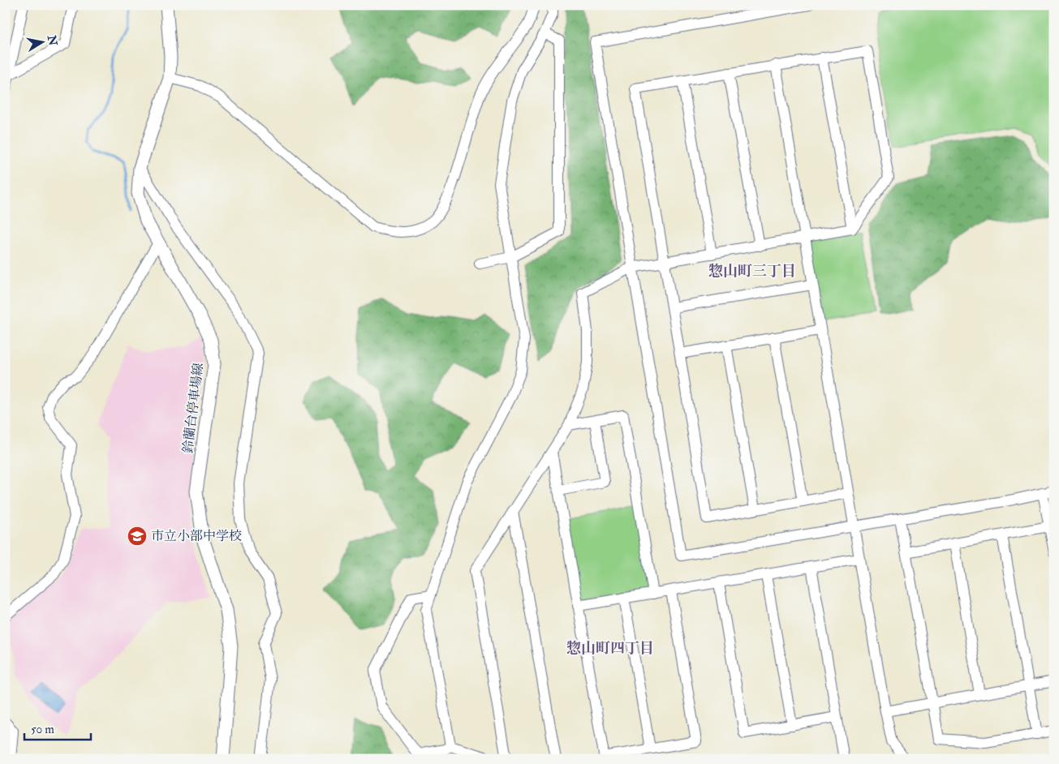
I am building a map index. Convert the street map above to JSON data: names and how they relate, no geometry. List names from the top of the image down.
{
  "streets": {
    "main road": ["鈴蘭台停車場線"]
  },
  "districts": ["惣山町三丁目", "惣山町四丁目"],
  "places": {
    "school or university": ["市立小部中学校"]
  },
  "scale_bar": "50 m",
  "north": "right"
}
